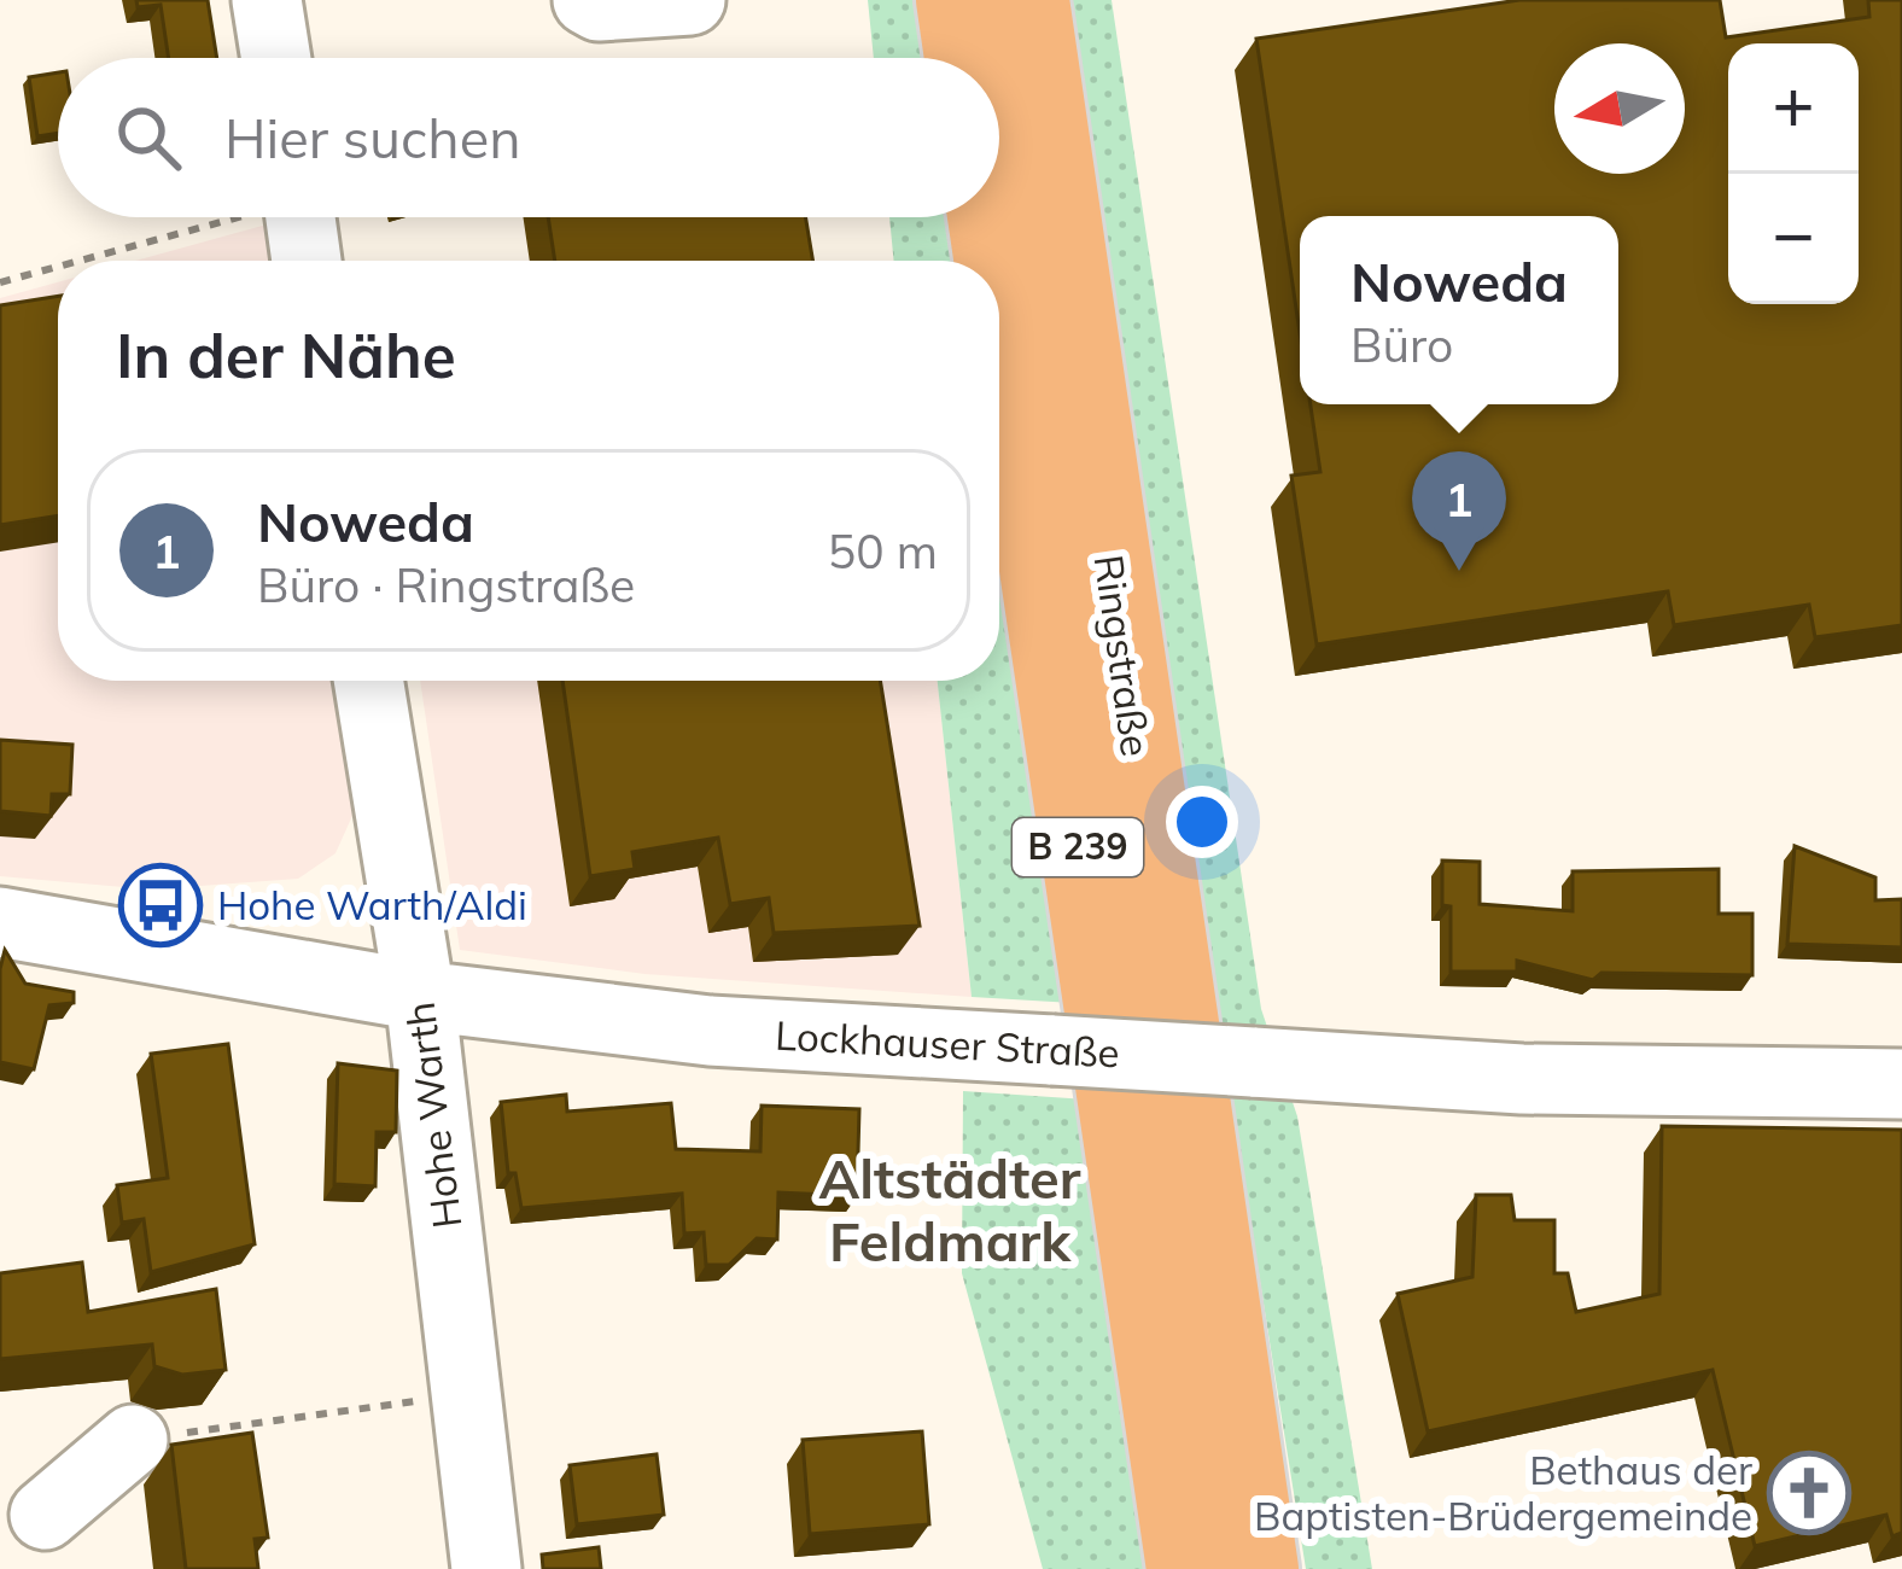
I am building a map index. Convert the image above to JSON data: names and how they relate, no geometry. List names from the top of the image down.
{
  "streets": {
    "highway": ["Ringstraße", "B 239"],
    "street": ["Lockhauser Straße", "Hohe Warth"]
  },
  "crossings": [
    ["Lockhauser Straße", "Hohe Warth"]
  ],
  "districts": ["Altstädter Feldmark"],
  "places": {
    "bus stop": ["Hohe Warth/Aldi"],
    "church": ["Bethaus der Baptisten-Brüdergemeinde"]
  },
  "north": "left",
  "page": {
    "map_buttons": ["+", "−"],
    "search": "Hier suchen",
    "popup": ["Noweda", "Büro"],
    "heading": "In der Nähe",
    "list": [
      {
        "mark": "1",
        "name": "Noweda",
        "note": "Büro · Ringstraße",
        "value": "50 m"
      }
    ],
    "pins": "1"
  }
}
